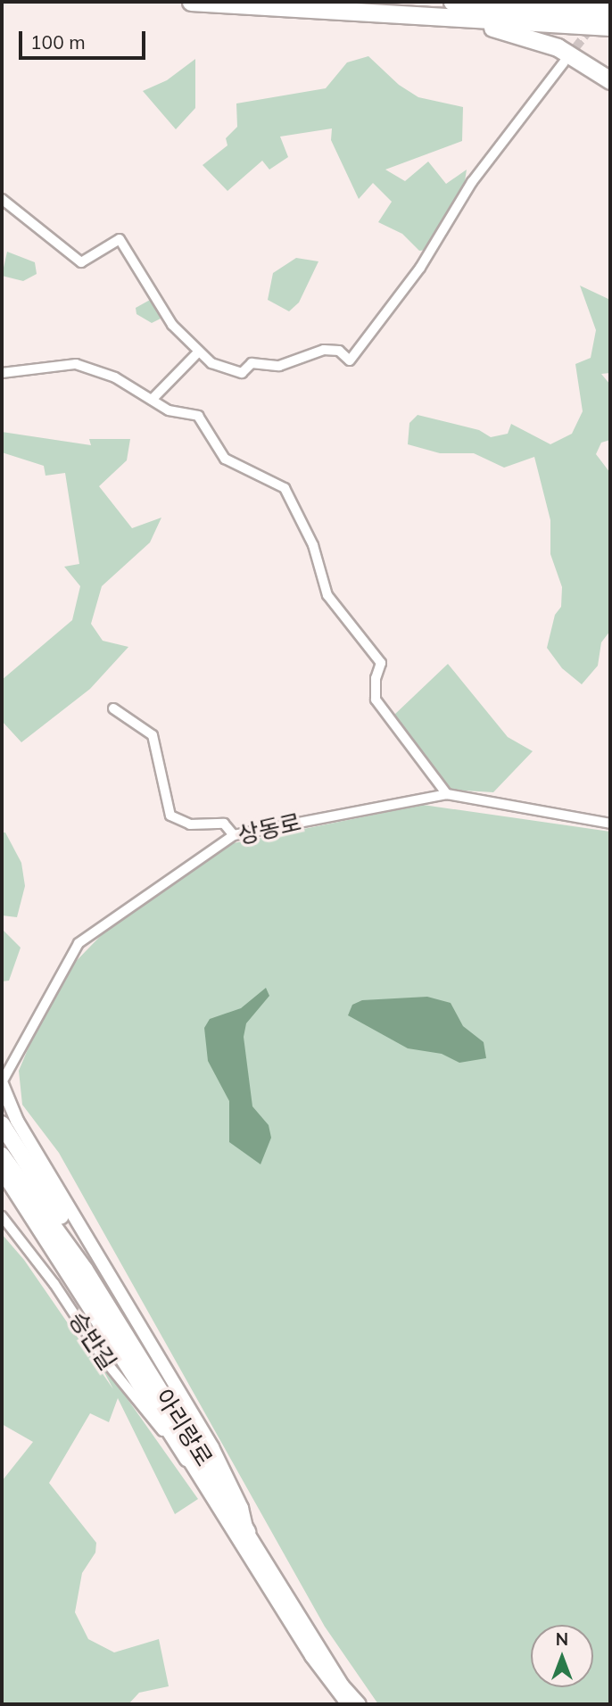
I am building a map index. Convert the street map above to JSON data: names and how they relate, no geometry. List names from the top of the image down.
{
  "streets": {
    "highway": ["아리랑로"],
    "street": ["상동로", "승반길"]
  },
  "crossings": [
    ["승반길", "아리랑로"]
  ],
  "scale_bar": "100 m",
  "north": "top"
}
